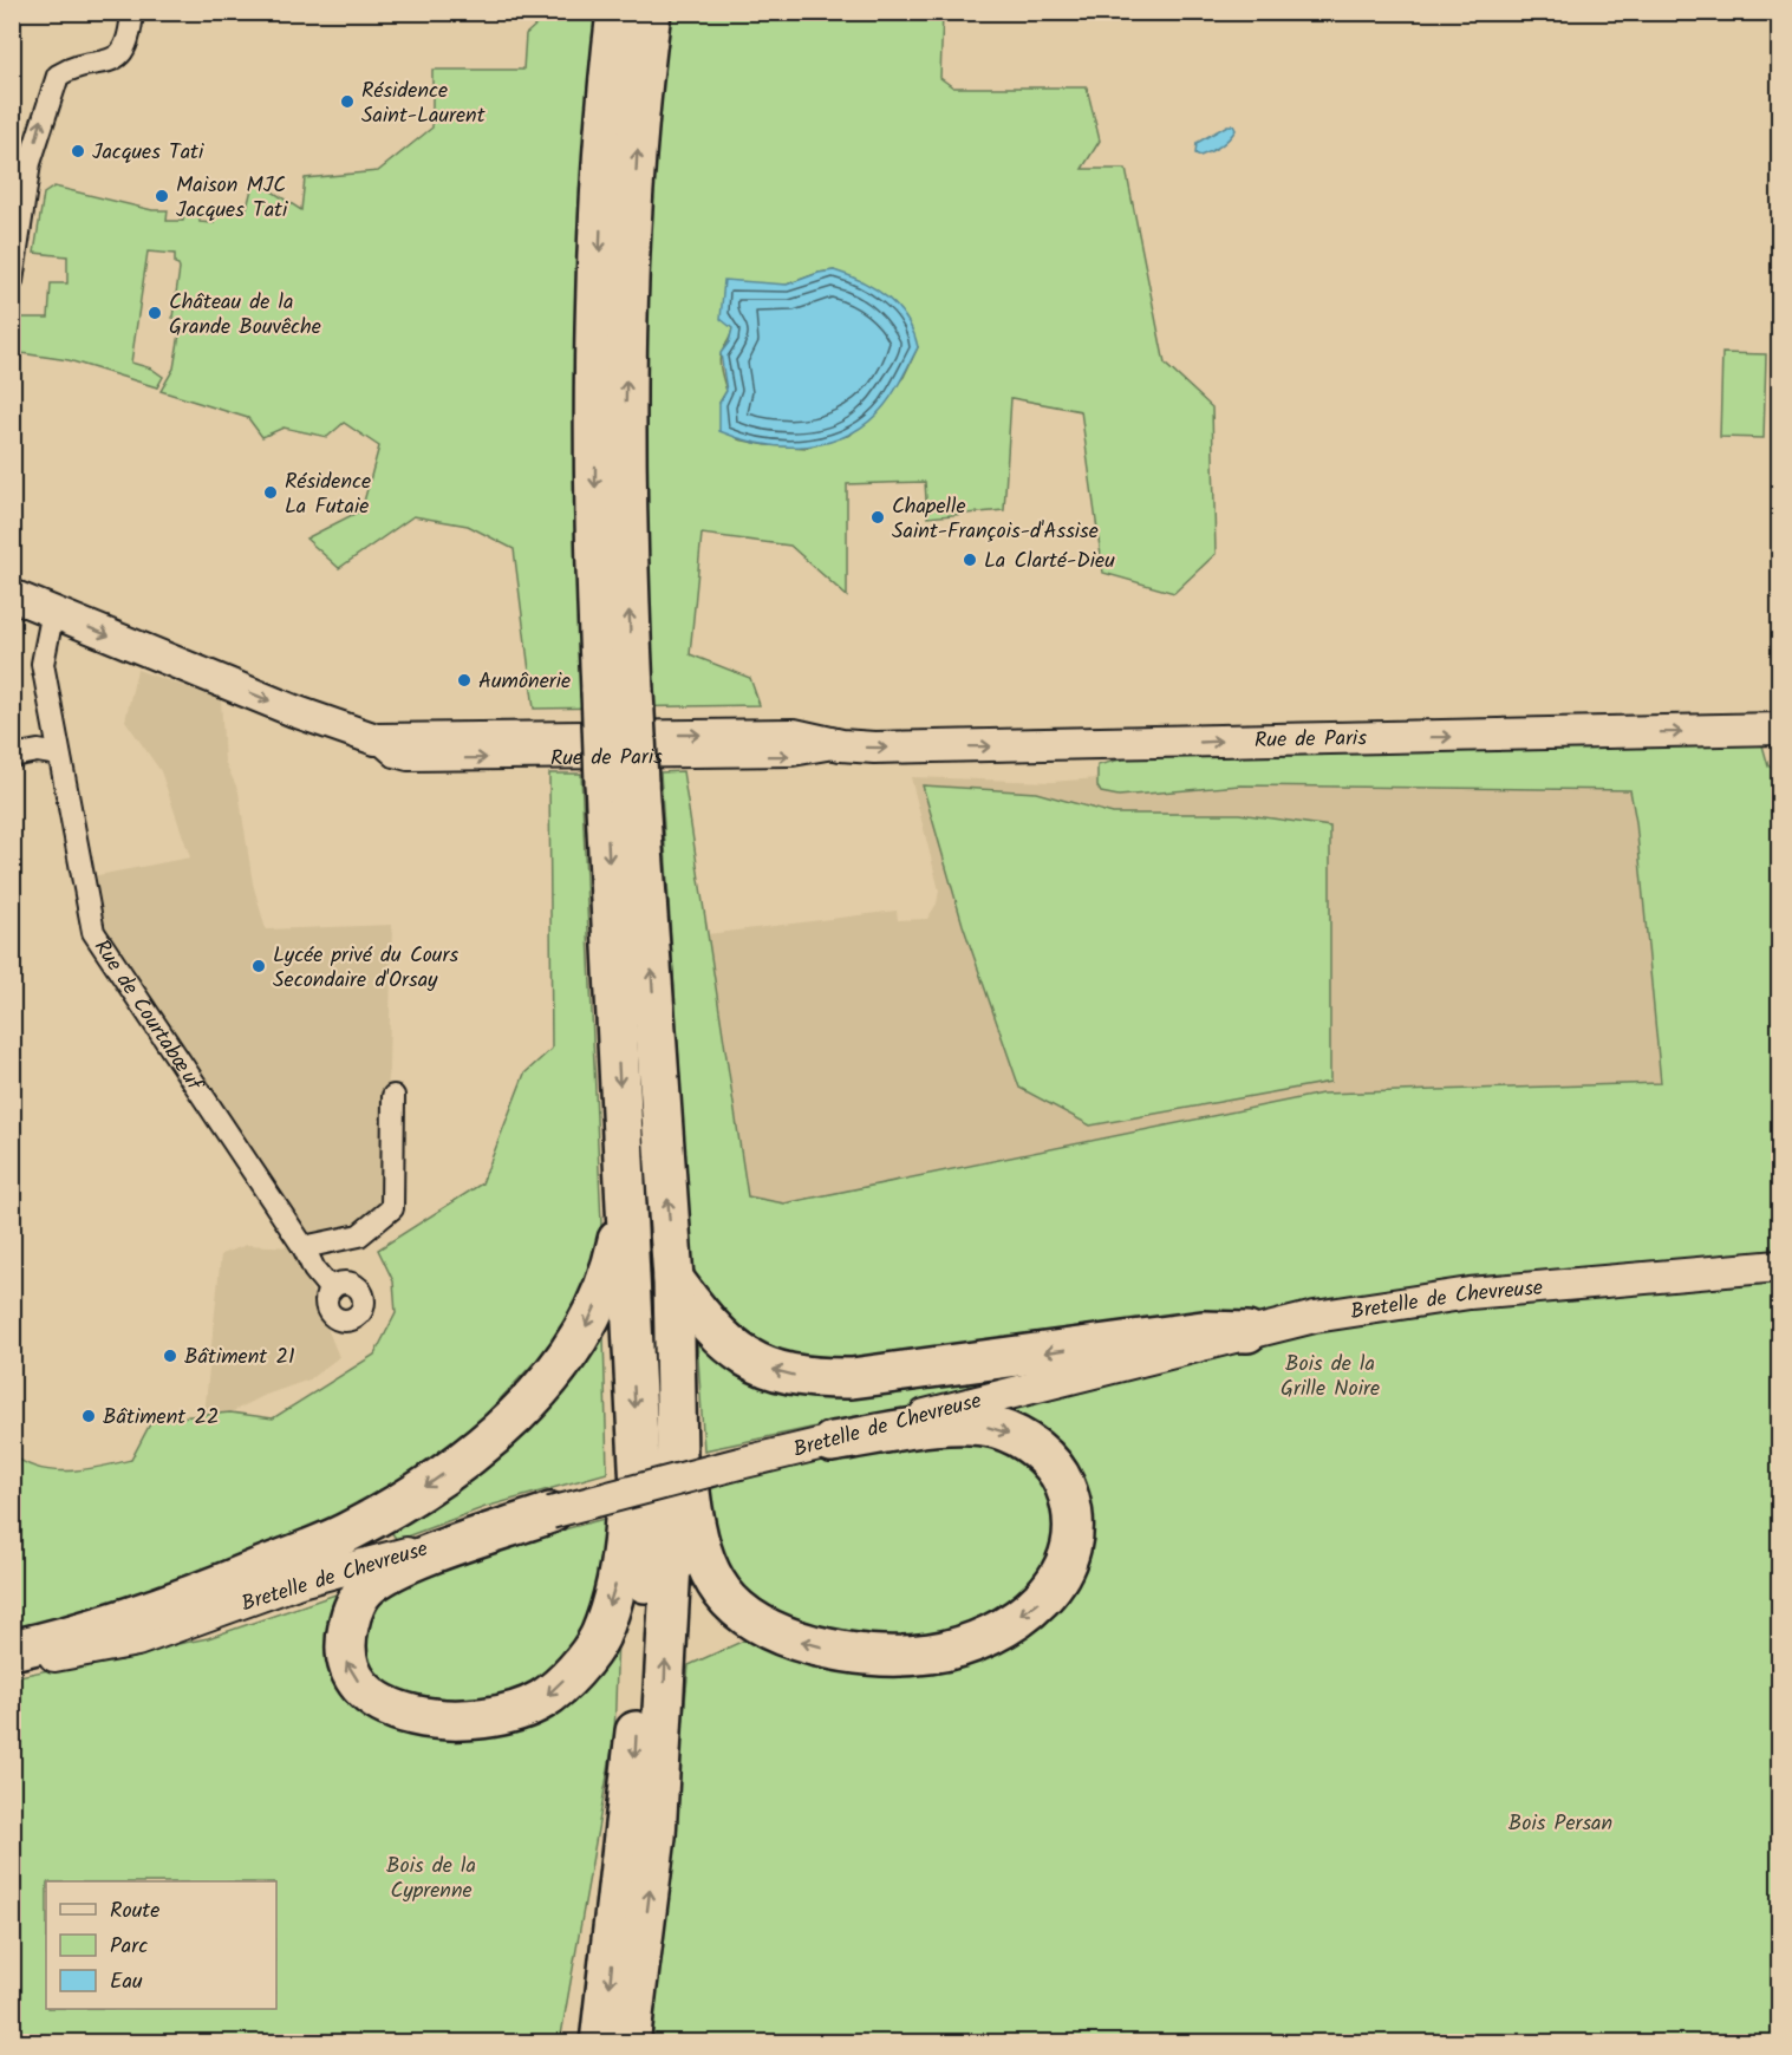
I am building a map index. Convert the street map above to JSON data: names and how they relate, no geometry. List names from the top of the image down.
{
  "streets": {
    "main road": ["Rue de Paris", "Bretelle de Chevreuse"],
    "street": ["Rue de Courtabœuf"]
  },
  "one_way": ["Rue de Paris"],
  "parks": ["Bois de la Grille Noire", "Bois Persan", "Bois de la Cyprenne"],
  "places": [
    "Résidence Saint-Laurent",
    "Jacques Tati",
    "Maison MJC Jacques Tati",
    "Château de la Grande Bouvêche",
    "Résidence La Futaie",
    "Chapelle Saint-François-d'Assise",
    "La Clarté-Dieu",
    "Aumônerie",
    "Lycée privé du Cours Secondaire d'Orsay",
    "Bâtiment 21",
    "Bâtiment 22"
  ],
  "legend": ["Route", "Parc", "Eau"]
}
